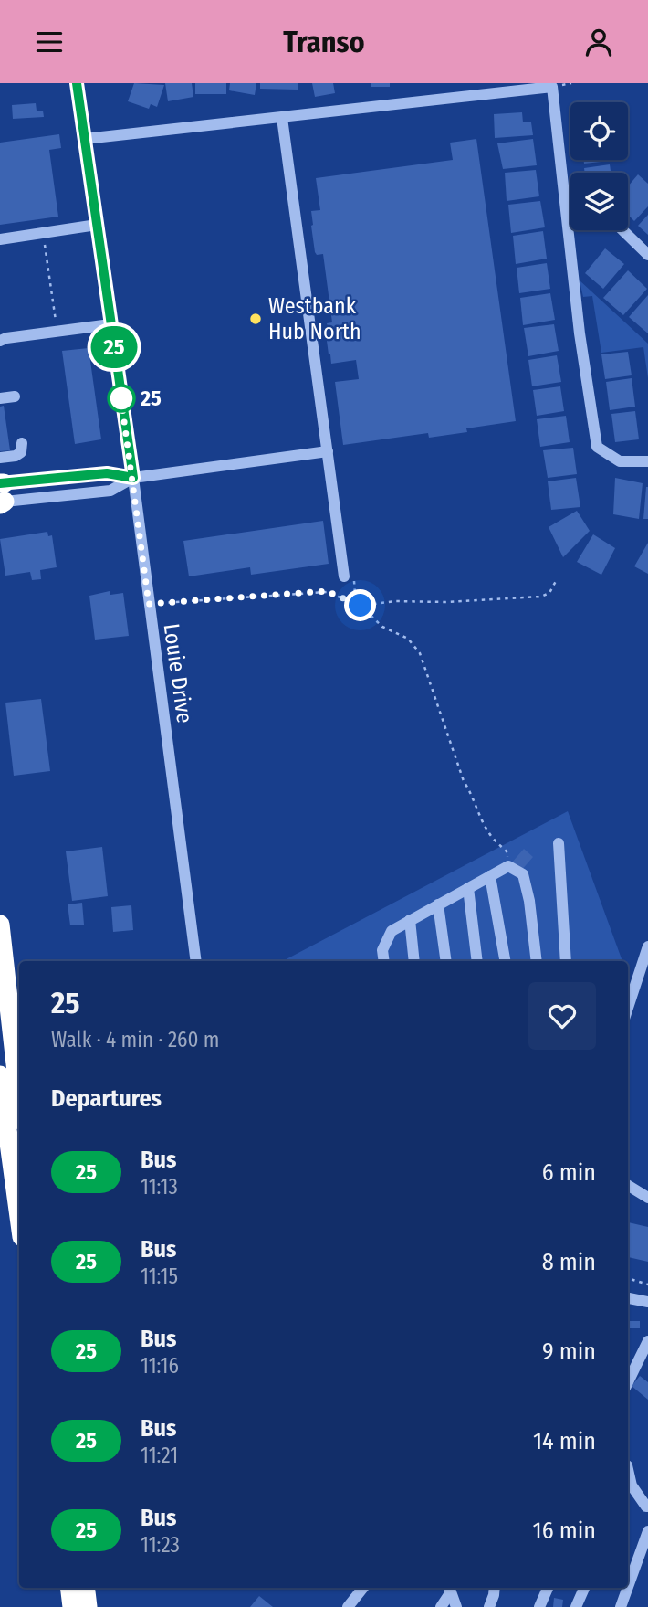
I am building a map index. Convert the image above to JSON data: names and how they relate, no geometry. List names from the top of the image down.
{
  "streets": {
    "street": ["Louie Drive"]
  },
  "places": ["Westbank Hub North", "25"],
  "lines": ["bus line 25"],
  "page": {
    "header": "Transo",
    "on_map": "25",
    "heading": [
      ["25", "Walk · 4 min · 260 m"],
      "Departures"
    ],
    "list": [
      {
        "mark": "25",
        "name": "Bus",
        "note": "11:13",
        "value": "6 min"
      },
      {
        "mark": "25",
        "name": "Bus",
        "note": "11:15",
        "value": "8 min"
      },
      {
        "mark": "25",
        "name": "Bus",
        "note": "11:16",
        "value": "9 min"
      },
      {
        "mark": "25",
        "name": "Bus",
        "note": "11:21",
        "value": "14 min"
      },
      {
        "mark": "25",
        "name": "Bus",
        "note": "11:23",
        "value": "16 min"
      }
    ]
  }
}
